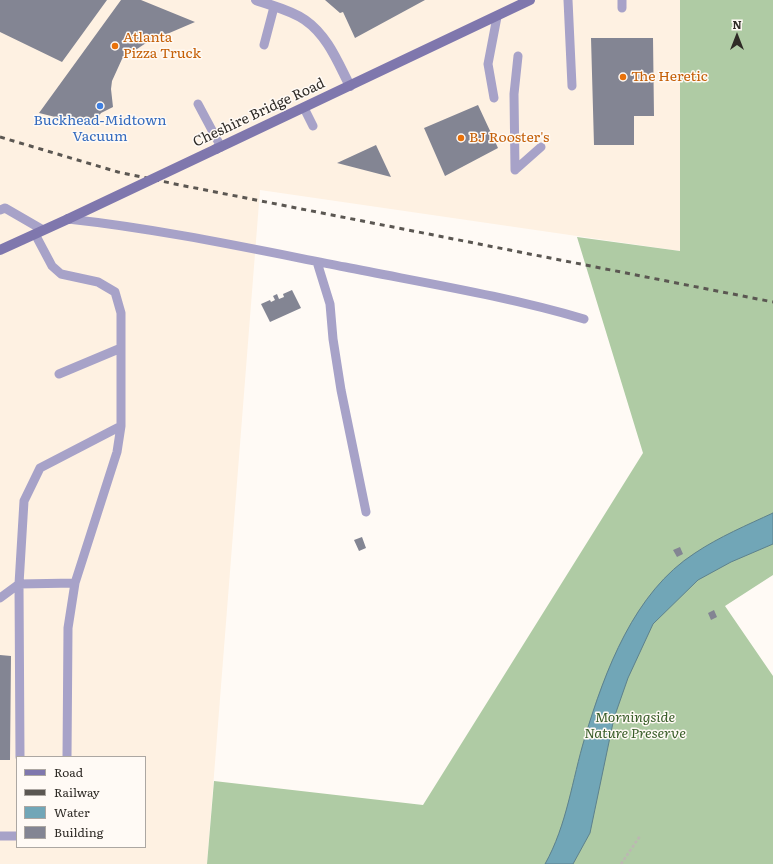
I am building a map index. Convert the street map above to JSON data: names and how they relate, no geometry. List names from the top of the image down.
{
  "streets": {
    "main road": ["Cheshire Bridge Road"]
  },
  "parks": ["Morningside Nature Preserve"],
  "places": [
    "Atlanta Pizza Truck",
    "The Heretic",
    "Buckhead-Midtown Vacuum",
    "BJ Rooster's"
  ],
  "legend": [
    "Road",
    "Railway",
    "Water",
    "Building"
  ],
  "north": "top"
}
